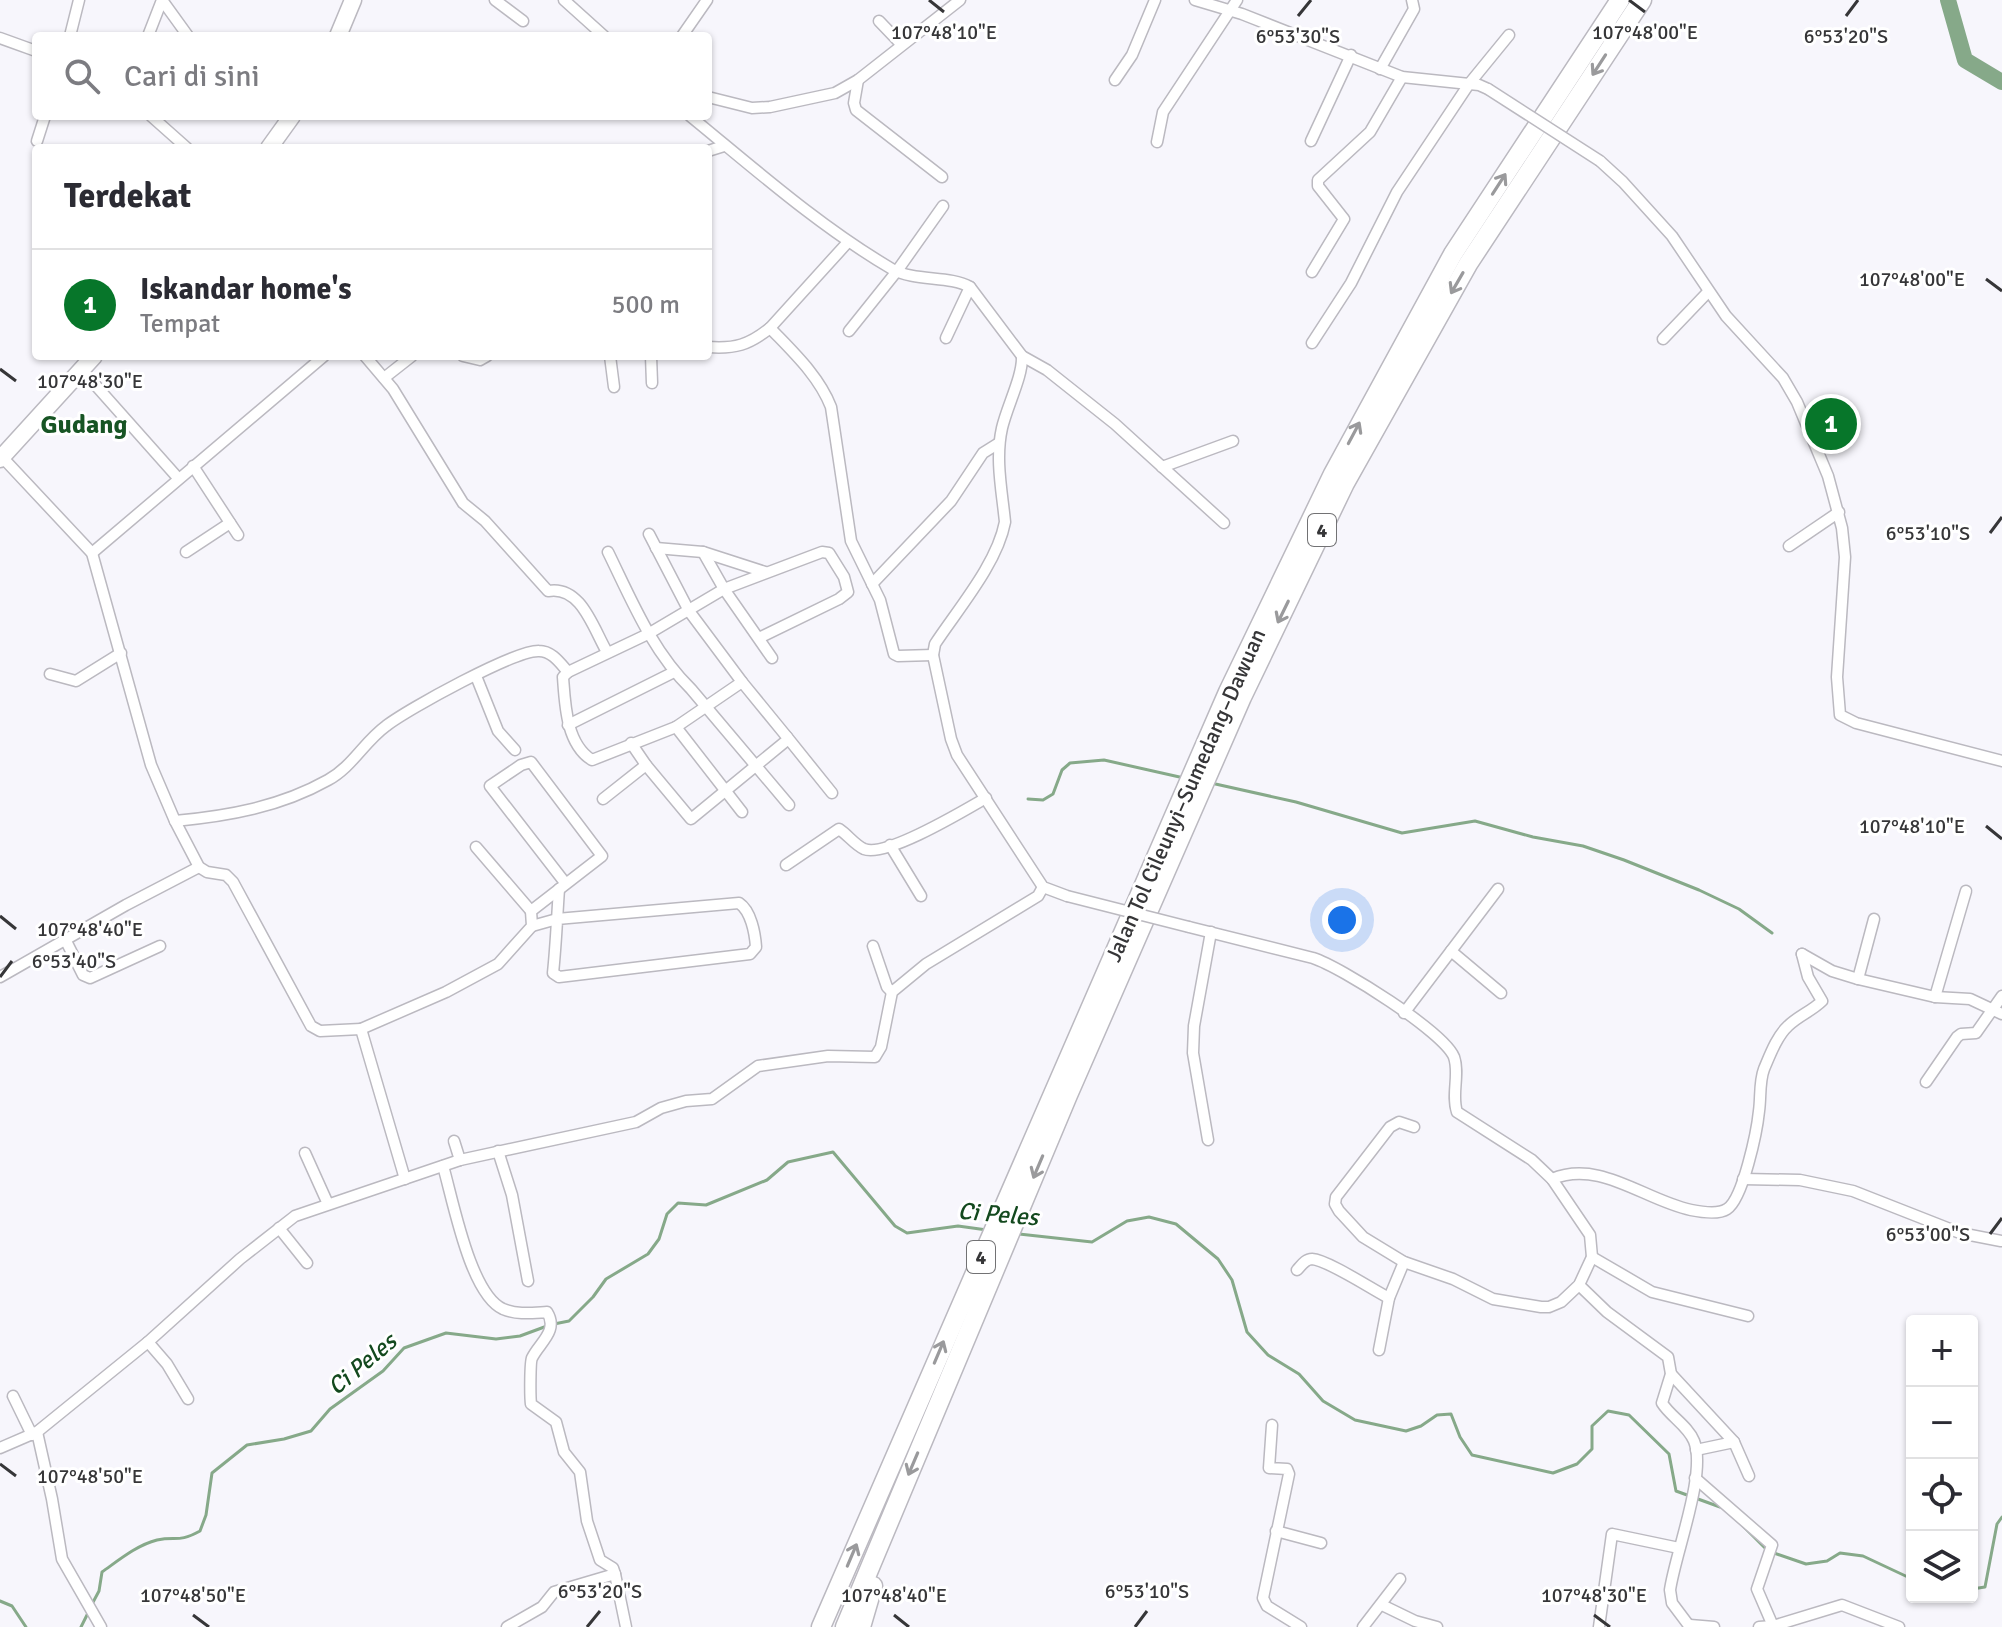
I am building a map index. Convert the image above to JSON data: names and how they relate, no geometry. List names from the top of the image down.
{
  "streets": {
    "highway": ["4", "Jalan Tol Cileunyi–Sumedang–Dawuan"]
  },
  "districts": ["Gudang"],
  "water": ["Ci Peles"],
  "page": {
    "search": "Cari di sini",
    "heading": "Terdekat",
    "list": [
      {
        "mark": "1",
        "name": "Iskandar home's",
        "note": "Tempat",
        "value": "500 m"
      }
    ],
    "pins": "1",
    "map_buttons": ["+", "−"]
  },
  "coordinates": [
    "107°48'10\"E",
    "107°48'00\"E",
    "6°53'30\"S",
    "6°53'20\"S",
    "107°48'30\"E",
    "6°53'10\"S",
    "107°48'40\"E",
    "6°53'40\"S",
    "6°53'00\"S",
    "107°48'50\"E"
  ]
}
